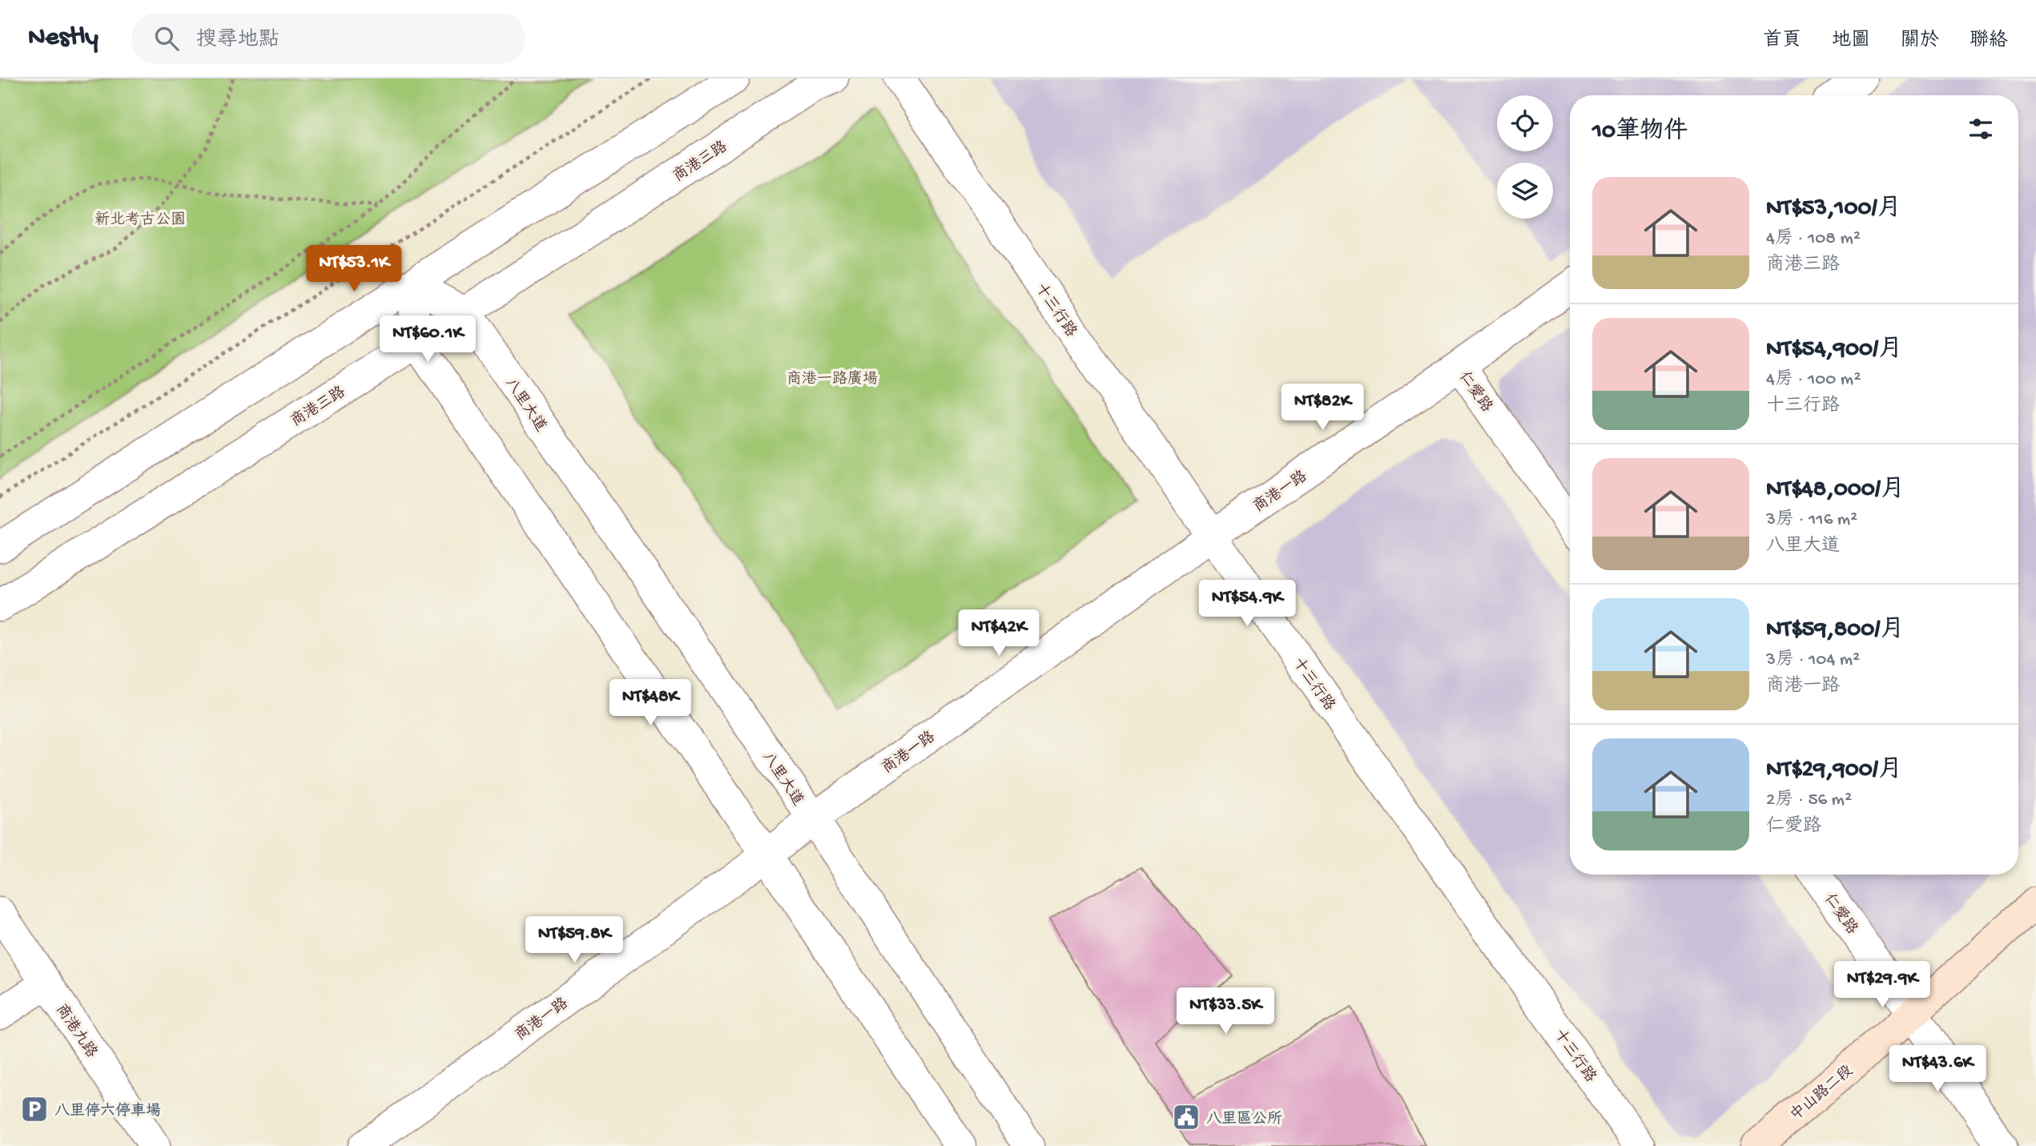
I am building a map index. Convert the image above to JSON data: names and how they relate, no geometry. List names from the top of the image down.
{
  "streets": {
    "main road": ["中山路二段"],
    "street": [
      "商港三路",
      "十三行路",
      "仁愛路",
      "八里大道",
      "商港一路",
      "商港九路"
    ]
  },
  "crossings": [
    ["商港三路", "八里大道"],
    ["十三行路", "商港一路"],
    ["仁愛路", "商港一路"],
    ["仁愛路", "中山路二段"],
    ["八里大道", "商港一路"]
  ],
  "parks": ["新北考古公園", "商港一路廣場"],
  "places": {
    "parking": ["八里停六停車場"],
    "public building": ["八里區公所"]
  },
  "page": {
    "header": "Nestly",
    "search": "搜尋地點",
    "nav": [
      "首頁",
      "地圖",
      "關於",
      "聯絡"
    ],
    "heading": "10筆物件",
    "list": [
      {
        "name": "NT$53,100/月",
        "note": "4房 · 108 m² · 商港三路"
      },
      {
        "name": "NT$54,900/月",
        "note": "4房 · 100 m² · 十三行路"
      },
      {
        "name": "NT$48,000/月",
        "note": "3房 · 116 m² · 八里大道"
      },
      {
        "name": "NT$59,800/月",
        "note": "3房 · 104 m² · 商港一路"
      },
      {
        "name": "NT$29,900/月",
        "note": "2房 · 56 m² · 仁愛路"
      }
    ],
    "price": [
      "NT$53.1K",
      "NT$60.1K",
      "NT$82K",
      "NT$54.9K",
      "NT$42K",
      "NT$48K",
      "NT$59.8K",
      "NT$29.9K",
      "NT$33.5K",
      "NT$43.6K"
    ]
  }
}
